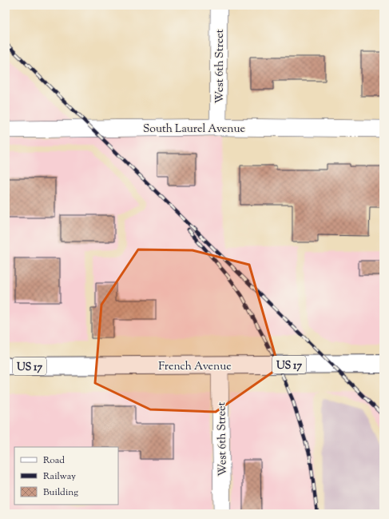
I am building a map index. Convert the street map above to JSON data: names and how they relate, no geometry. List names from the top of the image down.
{
  "streets": {
    "main road": ["US 17", "French Avenue"],
    "street": ["West 6th Street", "South Laurel Avenue"]
  },
  "crossings": [
    ["West 6th Street", "South Laurel Avenue"],
    ["West 6th Street", "French Avenue"]
  ],
  "legend": ["Road", "Railway", "Building"]
}
